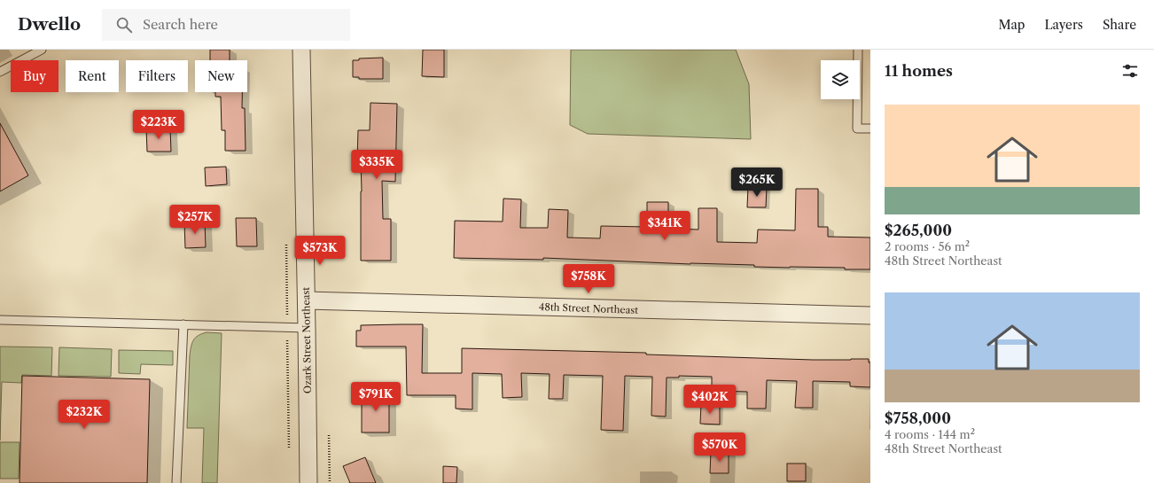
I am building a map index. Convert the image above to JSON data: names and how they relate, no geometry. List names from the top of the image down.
{
  "streets": {
    "street": ["48th Street Northeast", "Ozark Street Northeast"]
  },
  "crossings": [
    ["48th Street Northeast", "Ozark Street Northeast"]
  ],
  "page": {
    "header": "Dwello",
    "search": "Search here",
    "nav": ["Map", "Layers", "Share"],
    "heading": "11 homes",
    "chip": [
      "Buy",
      "Rent",
      "Filters",
      "New"
    ],
    "list": [
      {
        "name": "$265,000",
        "note": "2 rooms · 56 m² · 48th Street Northeast"
      },
      {
        "name": "$758,000",
        "note": "4 rooms · 144 m² · 48th Street Northeast"
      }
    ],
    "price": [
      "$223K",
      "$335K",
      "$265K",
      "$257K",
      "$341K",
      "$573K",
      "$758K",
      "$791K",
      "$402K",
      "$232K",
      "$570K"
    ]
  }
}
